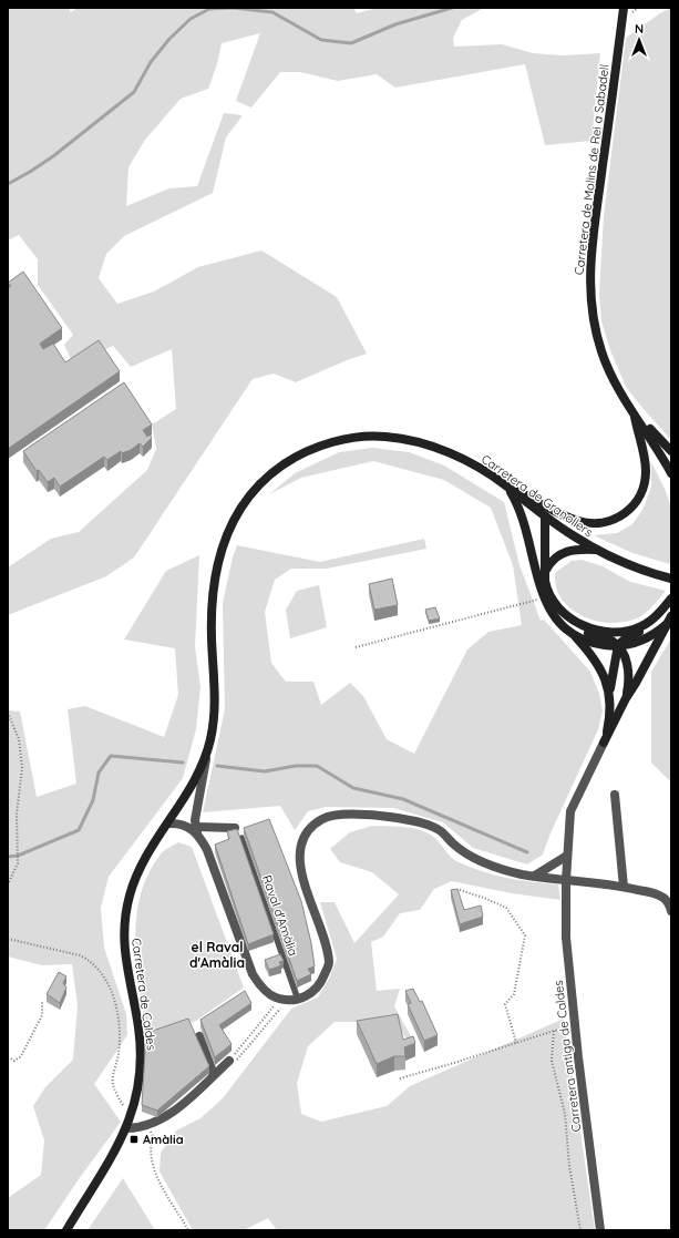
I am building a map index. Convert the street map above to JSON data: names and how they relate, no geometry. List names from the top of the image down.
{
  "streets": {
    "main road": ["Carretera de Molins de Rei a Sabadell", "Carretera de Granollers", "Carretera de Caldes"],
    "street": ["Raval d'Amàlia", "Carretera antiga de Caldes"]
  },
  "crossings": [
    ["Carretera de Granollers", "Carretera de Caldes"]
  ],
  "districts": ["el Raval d'Amàlia"],
  "places": {
    "transit": ["Amàlia"]
  },
  "north": "top"
}
